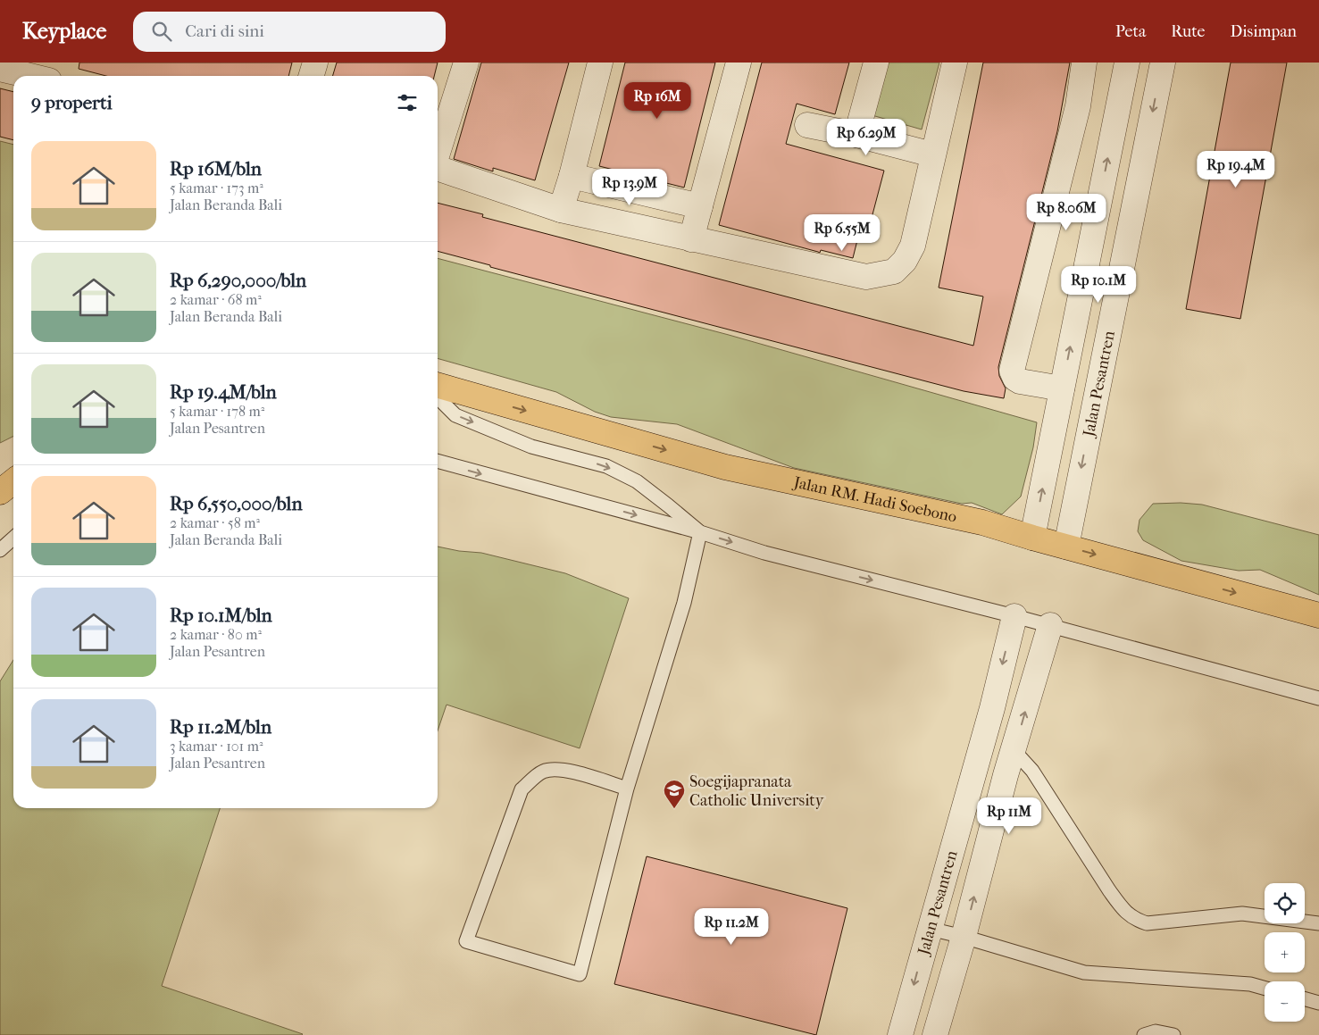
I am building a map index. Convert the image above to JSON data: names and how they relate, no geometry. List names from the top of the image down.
{
  "streets": {
    "main road": ["Jalan RM. Hadi Soebono"],
    "street": ["Jalan Pesantren"]
  },
  "crossings": [
    ["Jalan Pesantren", "Jalan RM. Hadi Soebono"]
  ],
  "one_way": ["Jalan RM. Hadi Soebono"],
  "places": {
    "school or university": ["Soegijapranata Catholic University"]
  },
  "page": {
    "header": "Keyplace",
    "search": "Cari di sini",
    "nav": ["Peta", "Rute", "Disimpan"],
    "heading": "9 properti",
    "price": [
      "Rp 16M",
      "Rp 6.29M",
      "Rp 19.4M",
      "Rp 13.9M",
      "Rp 8.06M",
      "Rp 6.55M",
      "Rp 10.1M",
      "Rp 11M",
      "Rp 11.2M"
    ],
    "list": [
      {
        "name": "Rp 16M/bln",
        "note": "5 kamar · 173 m² · Jalan Beranda Bali"
      },
      {
        "name": "Rp 6,290,000/bln",
        "note": "2 kamar · 68 m² · Jalan Beranda Bali"
      },
      {
        "name": "Rp 19.4M/bln",
        "note": "5 kamar · 178 m² · Jalan Pesantren"
      },
      {
        "name": "Rp 6,550,000/bln",
        "note": "2 kamar · 58 m² · Jalan Beranda Bali"
      },
      {
        "name": "Rp 10.1M/bln",
        "note": "2 kamar · 80 m² · Jalan Pesantren"
      },
      {
        "name": "Rp 11.2M/bln",
        "note": "3 kamar · 101 m² · Jalan Pesantren"
      }
    ],
    "map_buttons": ["+", "−"]
  }
}
